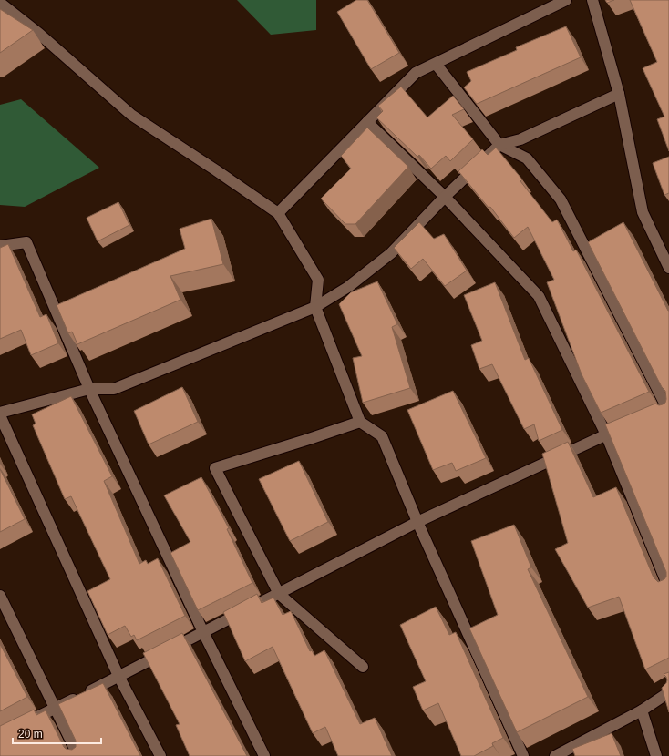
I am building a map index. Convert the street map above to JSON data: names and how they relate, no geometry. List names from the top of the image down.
{
  "scale_bar": "20 m"
}
